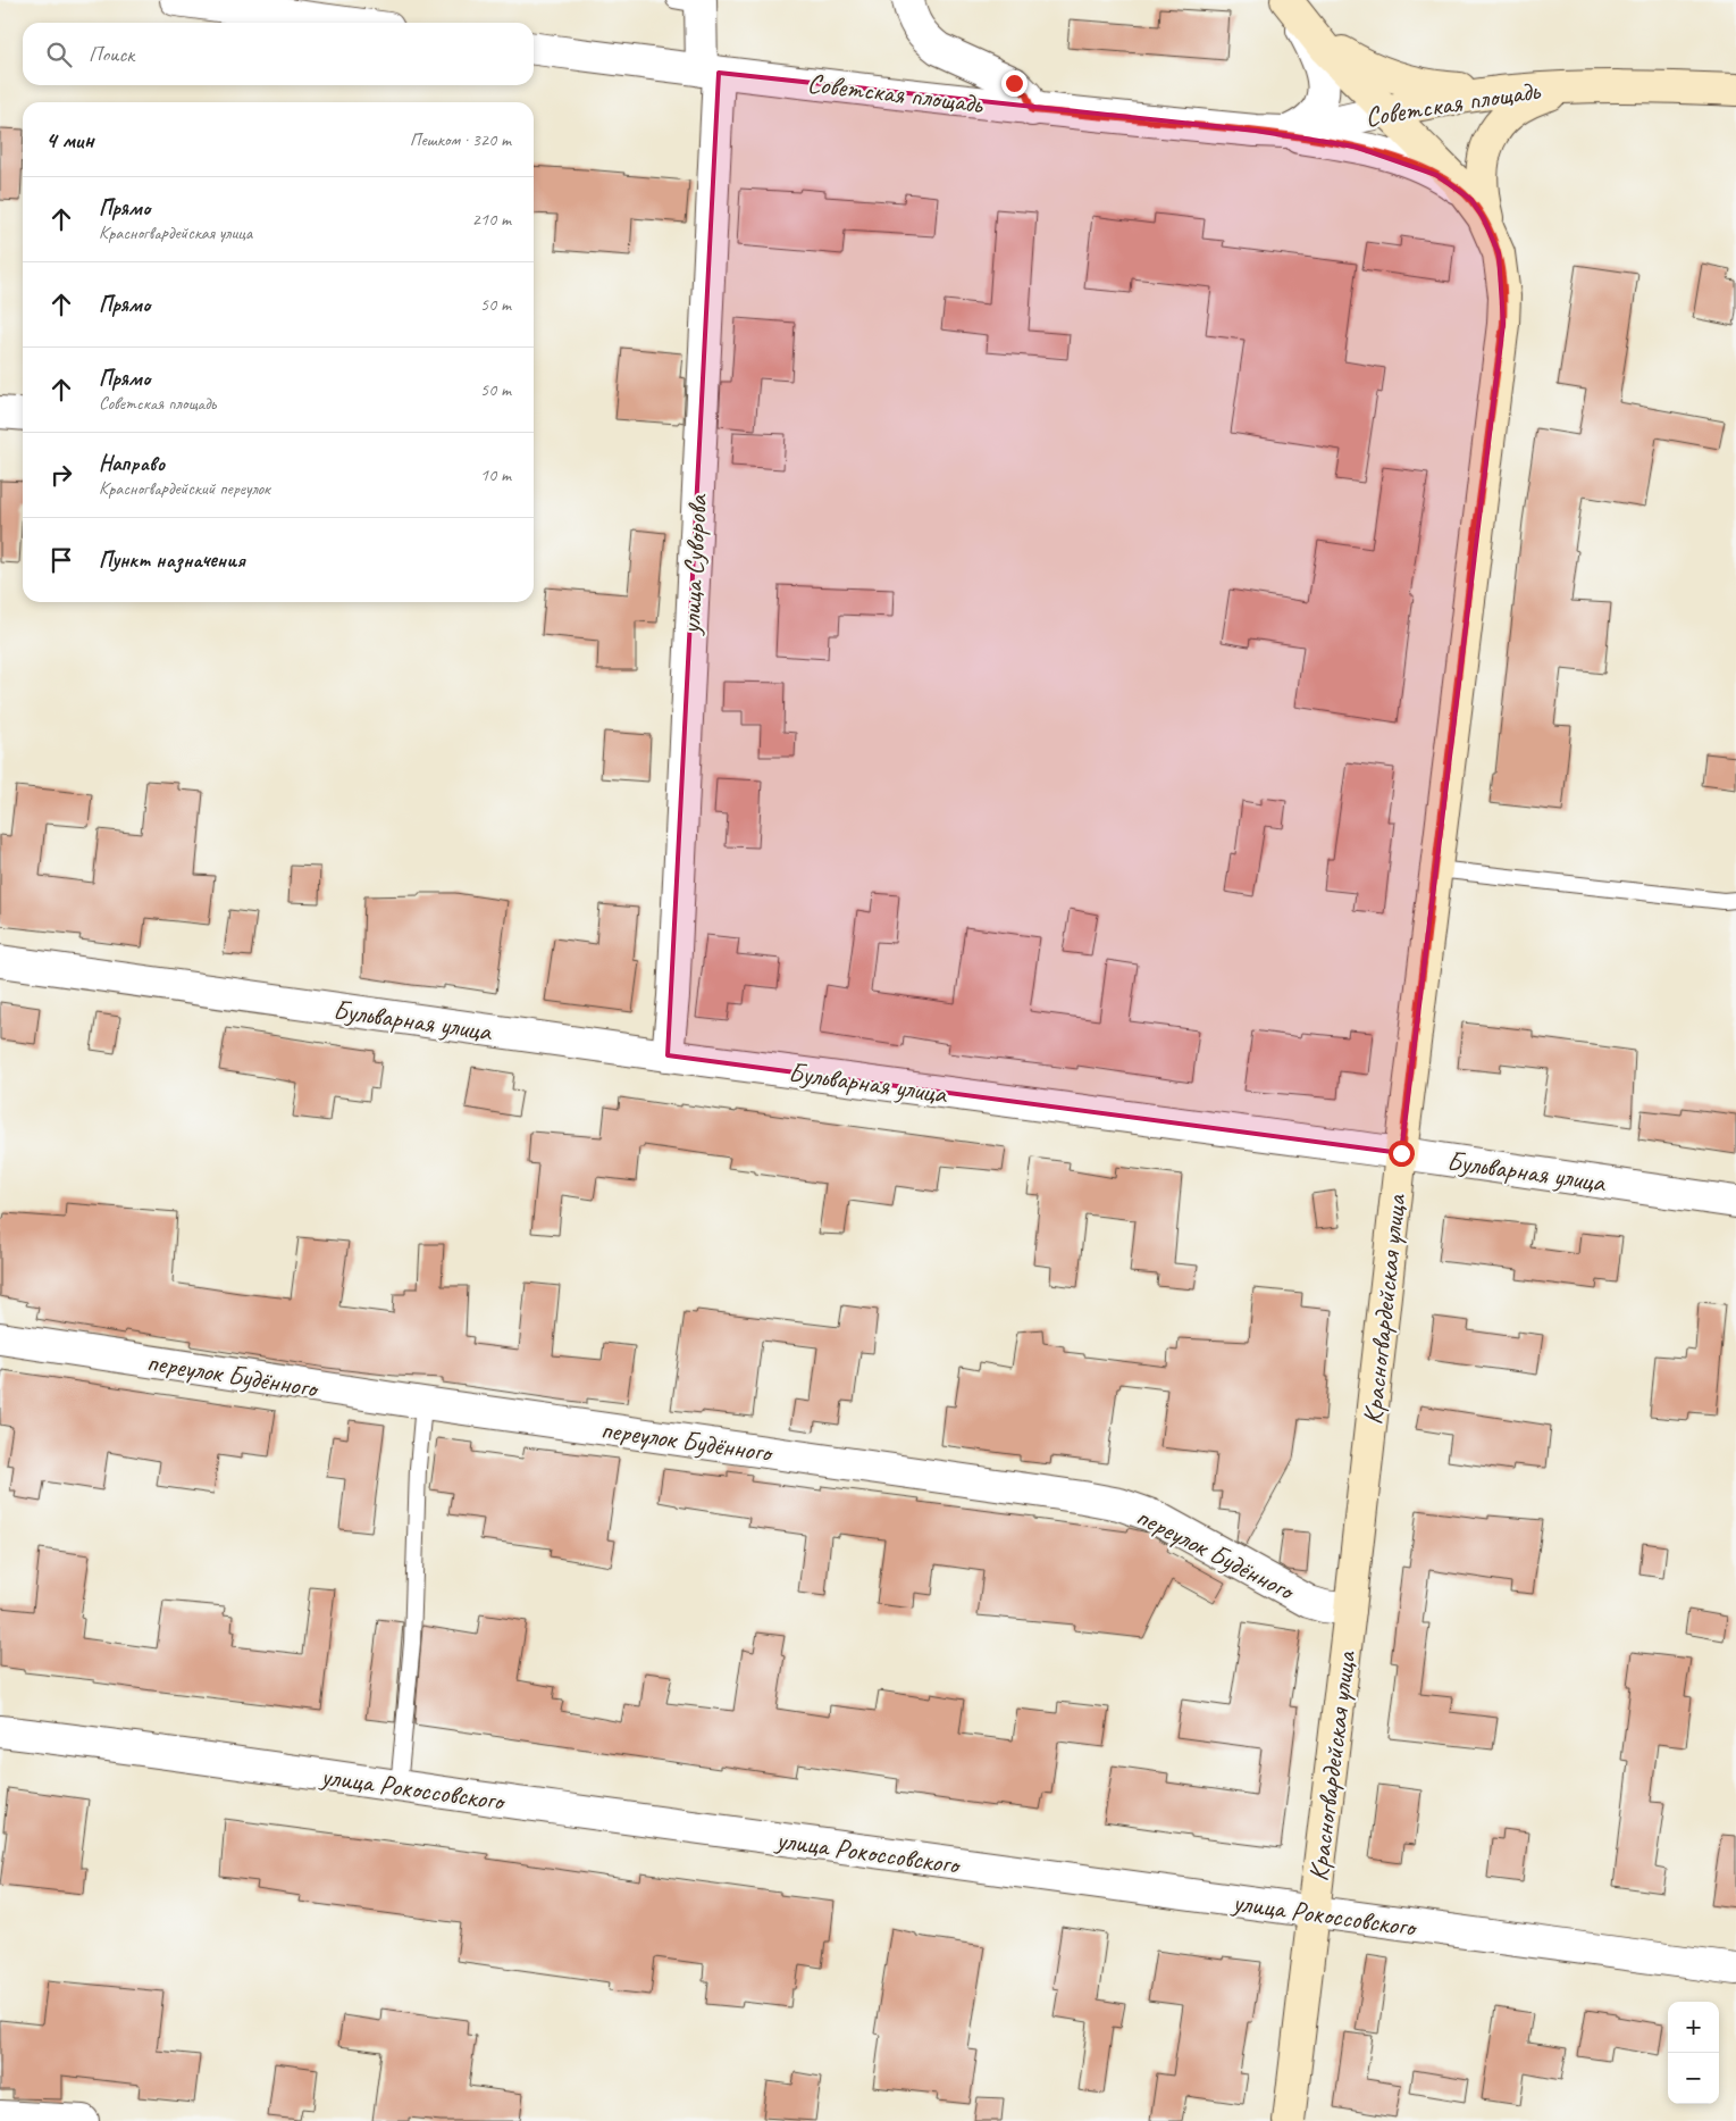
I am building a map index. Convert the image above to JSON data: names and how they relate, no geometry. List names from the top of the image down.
{
  "streets": {
    "main road": ["Советская площадь", "Красногвардейская улица"],
    "street": [
      "улица Суворова",
      "Бульварная улица",
      "переулок Будённого",
      "улица Рокоссовского"
    ]
  },
  "crossings": [
    ["Советская площадь", "улица Суворова"],
    ["Советская площадь", "Красногвардейская улица"],
    ["улица Суворова", "Бульварная улица"],
    ["Бульварная улица", "Красногвардейская улица"],
    ["Красногвардейская улица", "переулок Будённого"],
    ["Красногвардейская улица", "улица Рокоссовского"]
  ],
  "page": {
    "search": "Поиск",
    "heading": ["4 мин", "Пешком · 320 m"],
    "list": [
      ["Прямо", "Красногвардейская улица", "210 m"],
      ["Прямо", "50 m"],
      ["Прямо", "Советская площадь", "50 m"],
      ["Направо", "Красногвардейский переулок", "10 m"],
      "Пункт назначения"
    ],
    "map_buttons": ["+", "−"]
  }
}
